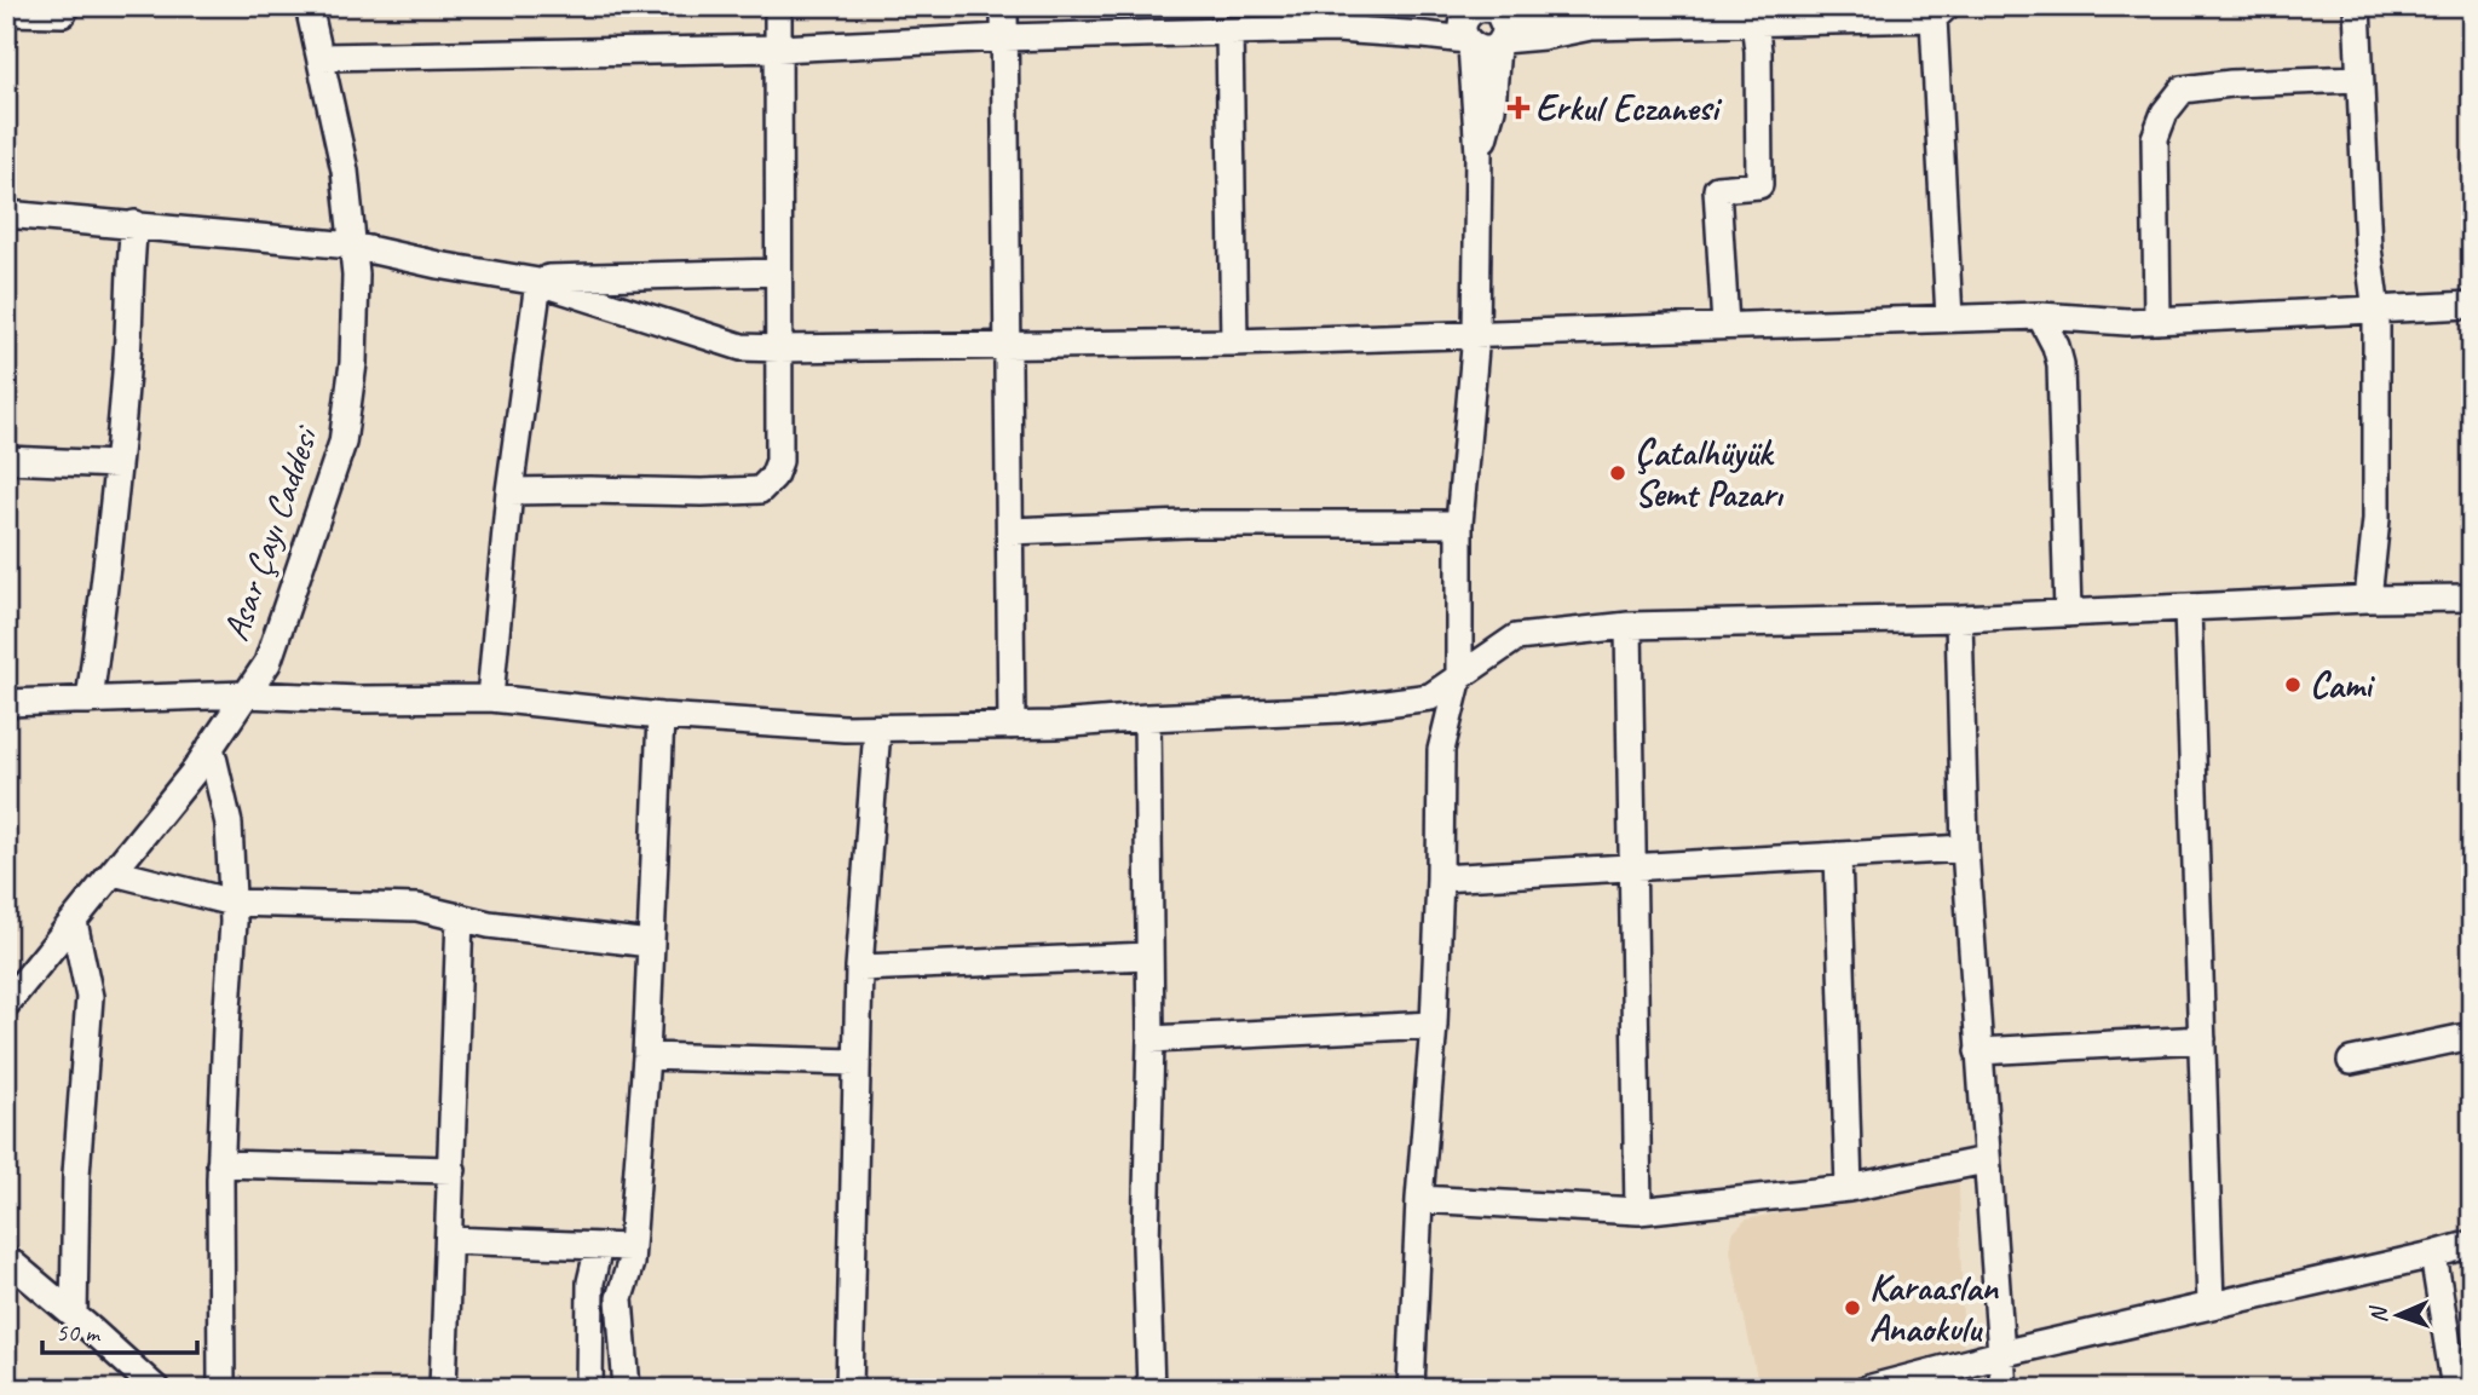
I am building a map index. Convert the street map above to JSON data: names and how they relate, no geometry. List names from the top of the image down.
{
  "streets": {
    "street": ["Asar Çayı Caddesi"]
  },
  "places": {
    "health": ["Erkul Eczanesi"],
    "other": ["Çatalhüyük Semt Pazarı", "Cami", "Karaaslan Anaokulu"]
  },
  "scale_bar": "50 m",
  "north": "left"
}
